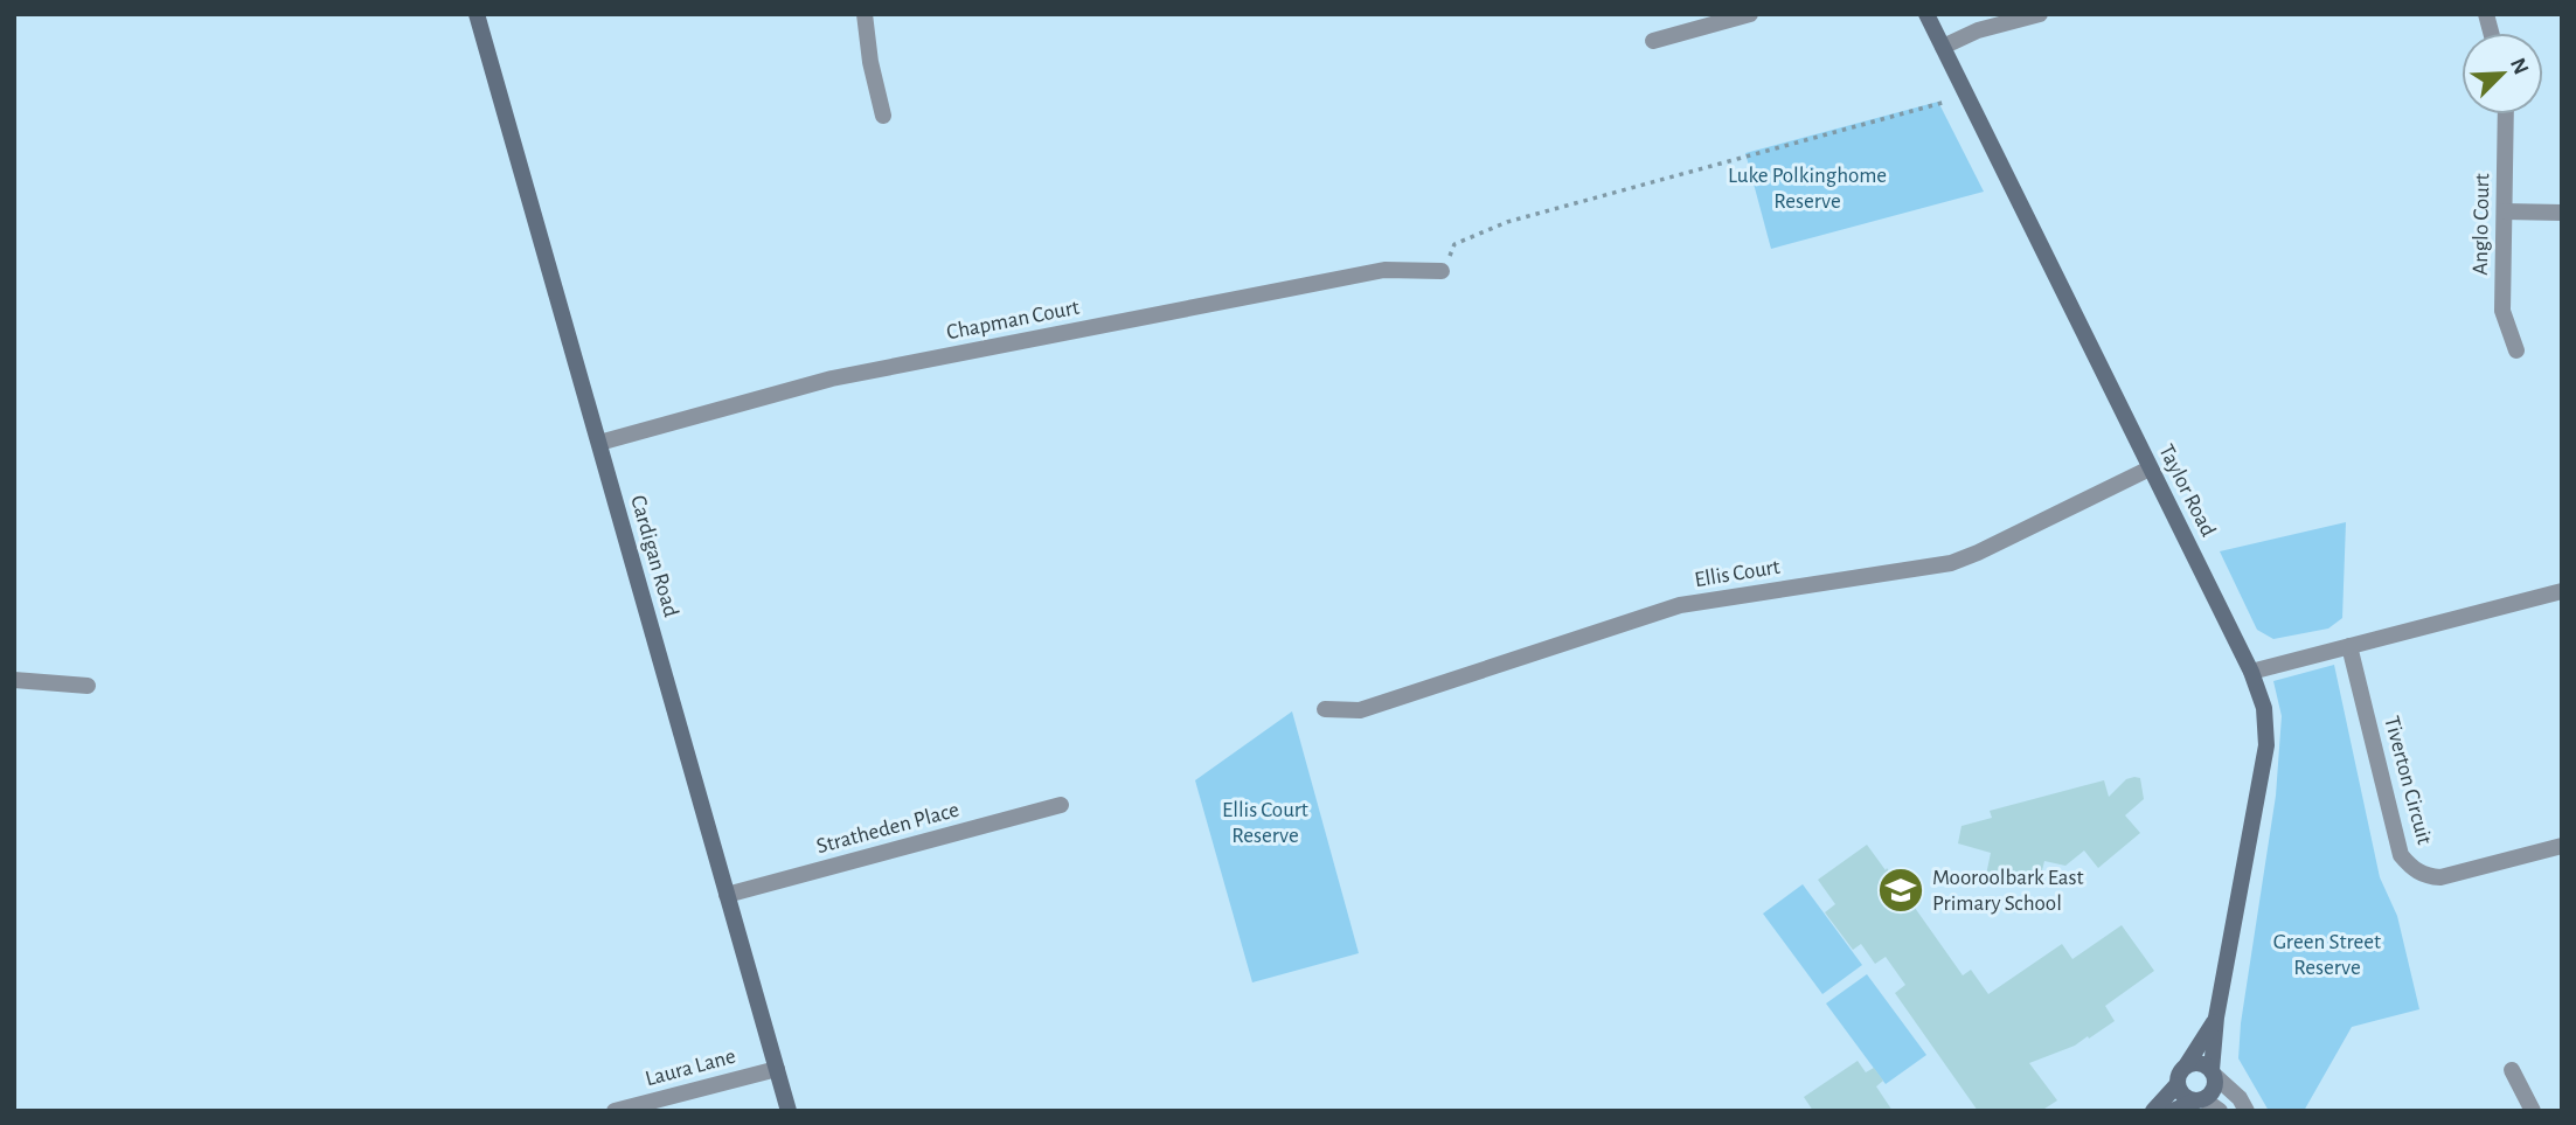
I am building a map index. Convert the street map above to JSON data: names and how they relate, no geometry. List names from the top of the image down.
{
  "streets": {
    "street": [
      "Anglo Court",
      "Chapman Court",
      "Taylor Road",
      "Cardigan Road",
      "Ellis Court",
      "Tiverton Circuit",
      "Stratheden Place",
      "Laura Lane"
    ]
  },
  "crossings": [
    ["Chapman Court", "Cardigan Road"],
    ["Taylor Road", "Ellis Court"],
    ["Cardigan Road", "Stratheden Place"],
    ["Cardigan Road", "Laura Lane"]
  ],
  "parks": ["Luke Polkinghome Reserve", "Ellis Court Reserve", "Green Street Reserve"],
  "places": {
    "school or university": ["Mooroolbark East Primary School"]
  },
  "north": "top right"
}
